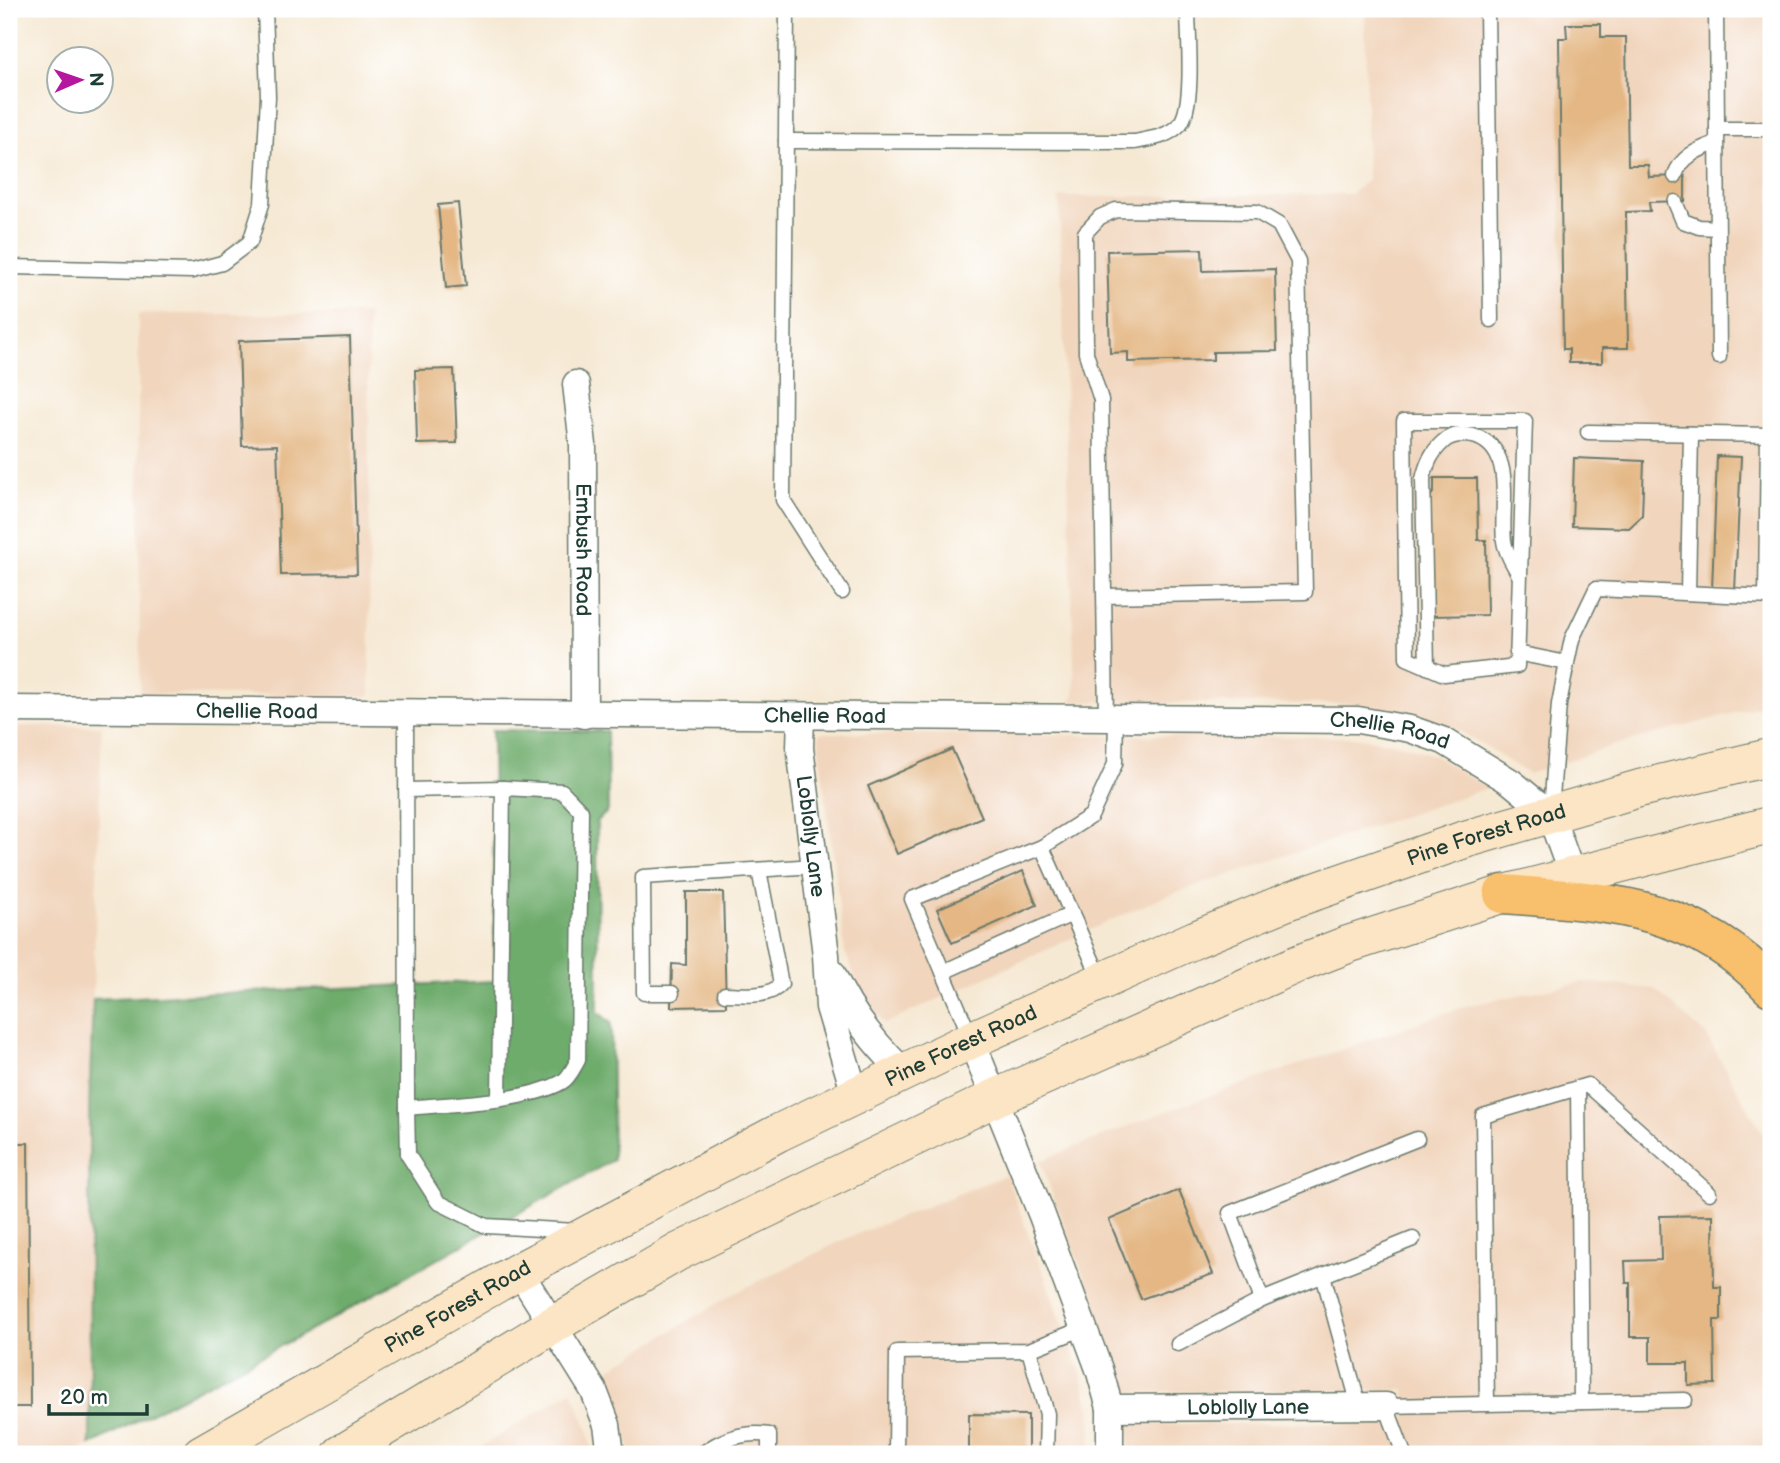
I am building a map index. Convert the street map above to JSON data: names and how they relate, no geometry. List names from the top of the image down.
{
  "streets": {
    "main road": ["Pine Forest Road"],
    "street": ["Embush Road", "Chellie Road", "Loblolly Lane"]
  },
  "crossings": [
    ["Embush Road", "Chellie Road"],
    ["Chellie Road", "Pine Forest Road"],
    ["Chellie Road", "Loblolly Lane"],
    ["Pine Forest Road", "Loblolly Lane"]
  ],
  "scale_bar": "20 m",
  "north": "right"
}
